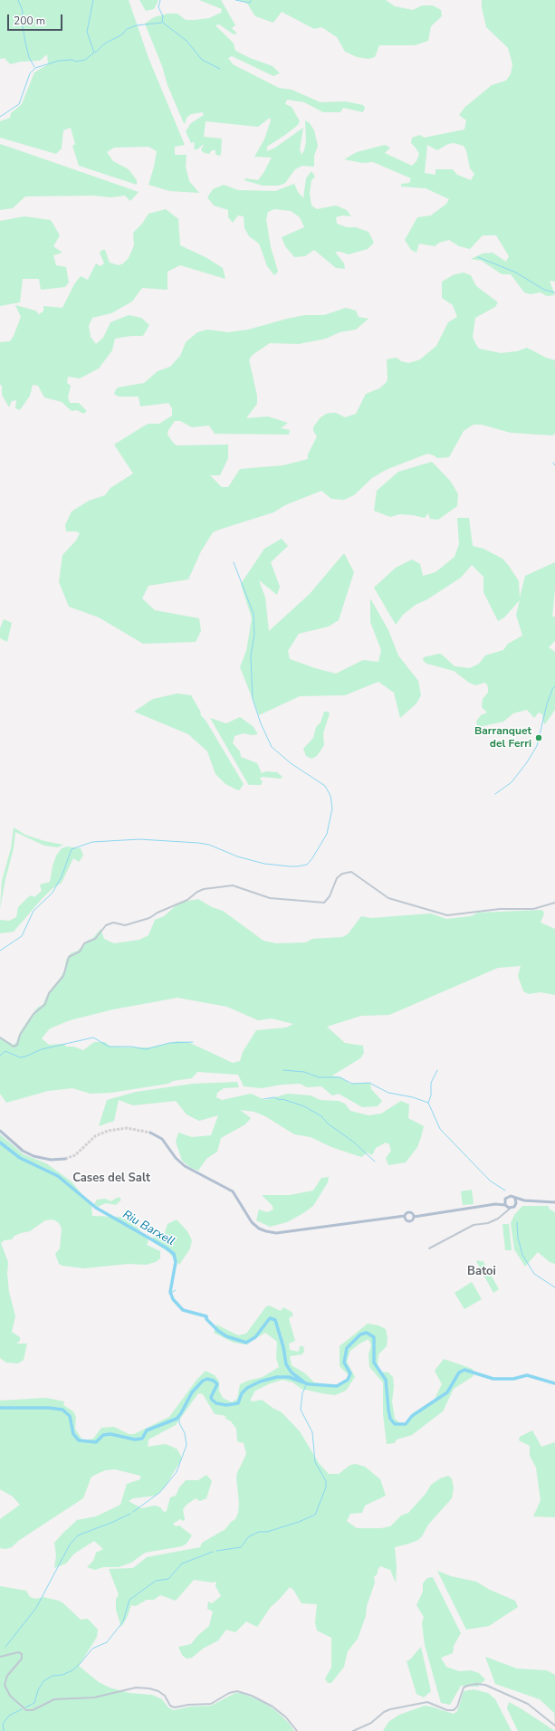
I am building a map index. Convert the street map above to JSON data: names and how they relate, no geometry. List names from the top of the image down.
{
  "districts": ["Cases del Salt", "Batoi"],
  "water": ["Riu Barxell"],
  "places": ["Barranquet del Ferri"],
  "scale_bar": "200 m"
}
